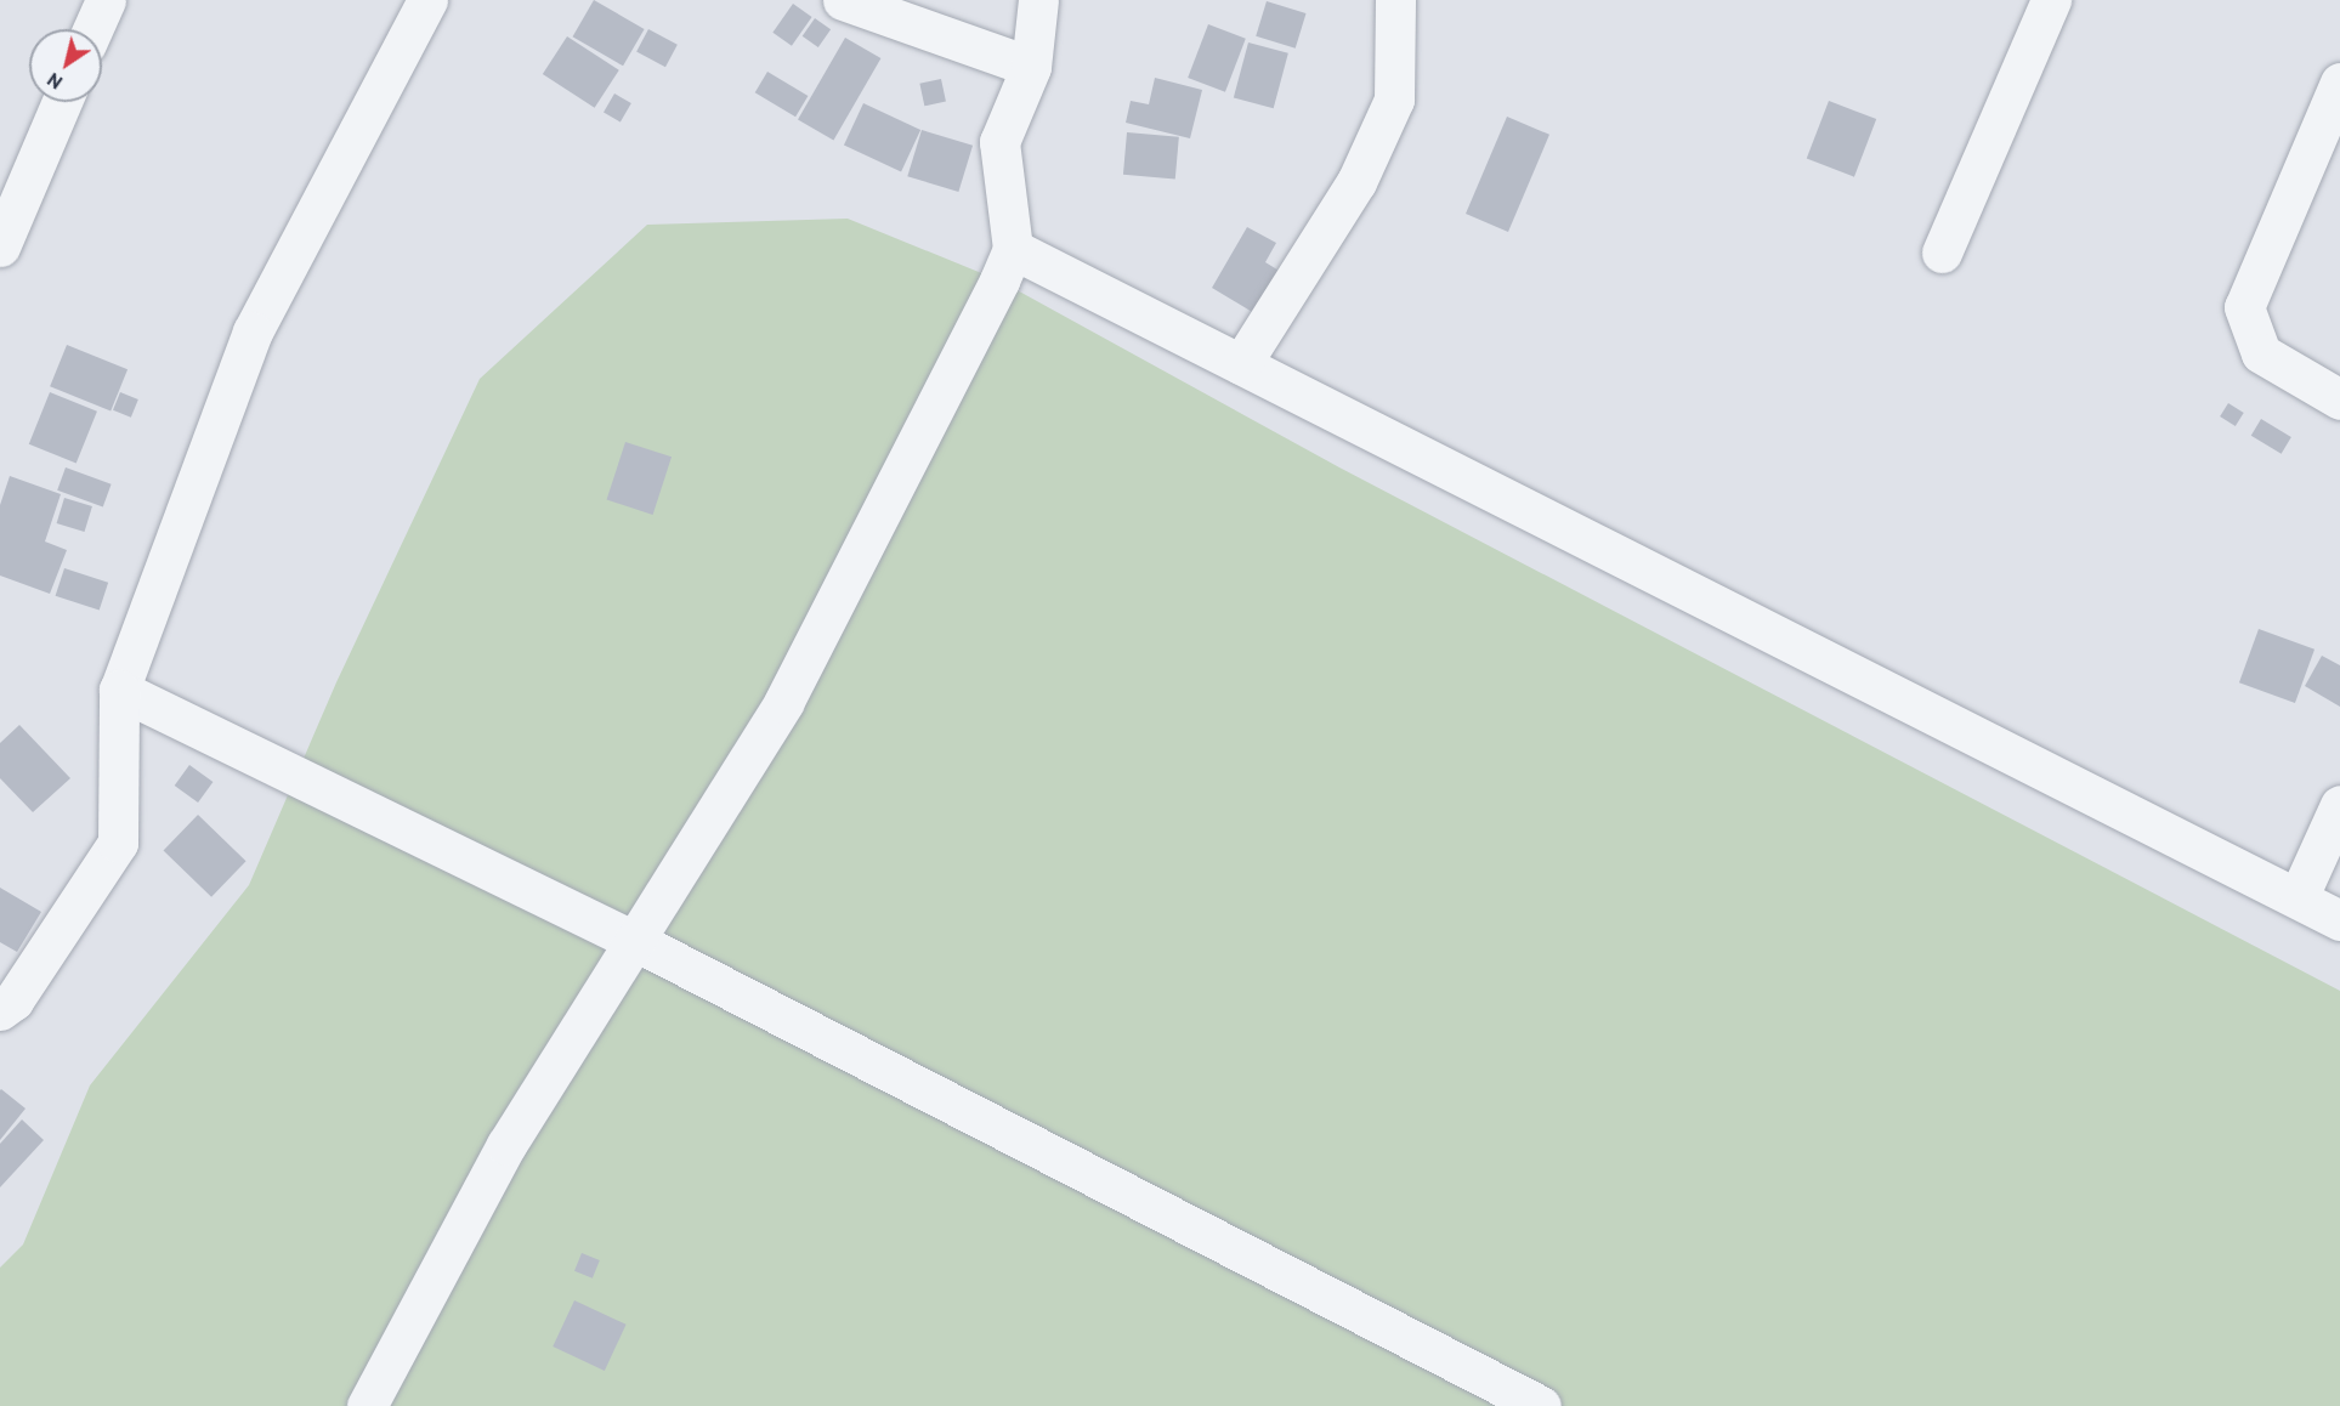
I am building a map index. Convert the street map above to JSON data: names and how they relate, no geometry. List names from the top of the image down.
{
  "north": "bottom left"
}
